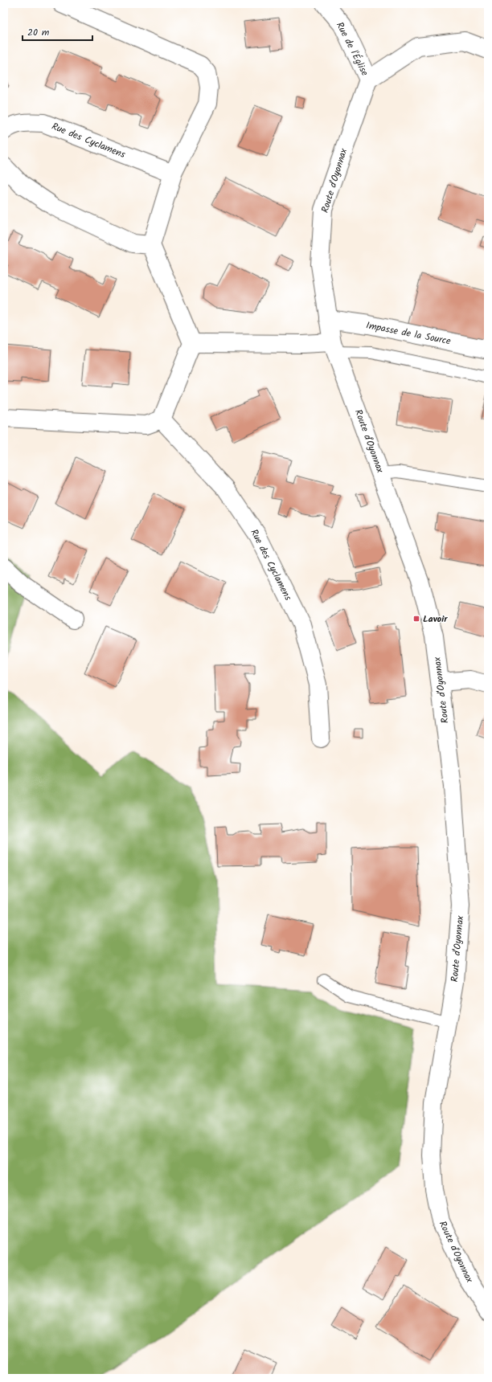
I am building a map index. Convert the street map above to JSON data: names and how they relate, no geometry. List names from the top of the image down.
{
  "streets": {
    "street": [
      "Rue de l'Église",
      "Rue des Cyclamens",
      "Route d'Oyonnax",
      "Impasse de la Source"
    ]
  },
  "crossings": [
    ["Rue de l'Église", "Route d'Oyonnax"],
    ["Route d'Oyonnax", "Impasse de la Source"]
  ],
  "places": {
    "transit": ["Lavoir"]
  },
  "scale_bar": "20 m"
}
